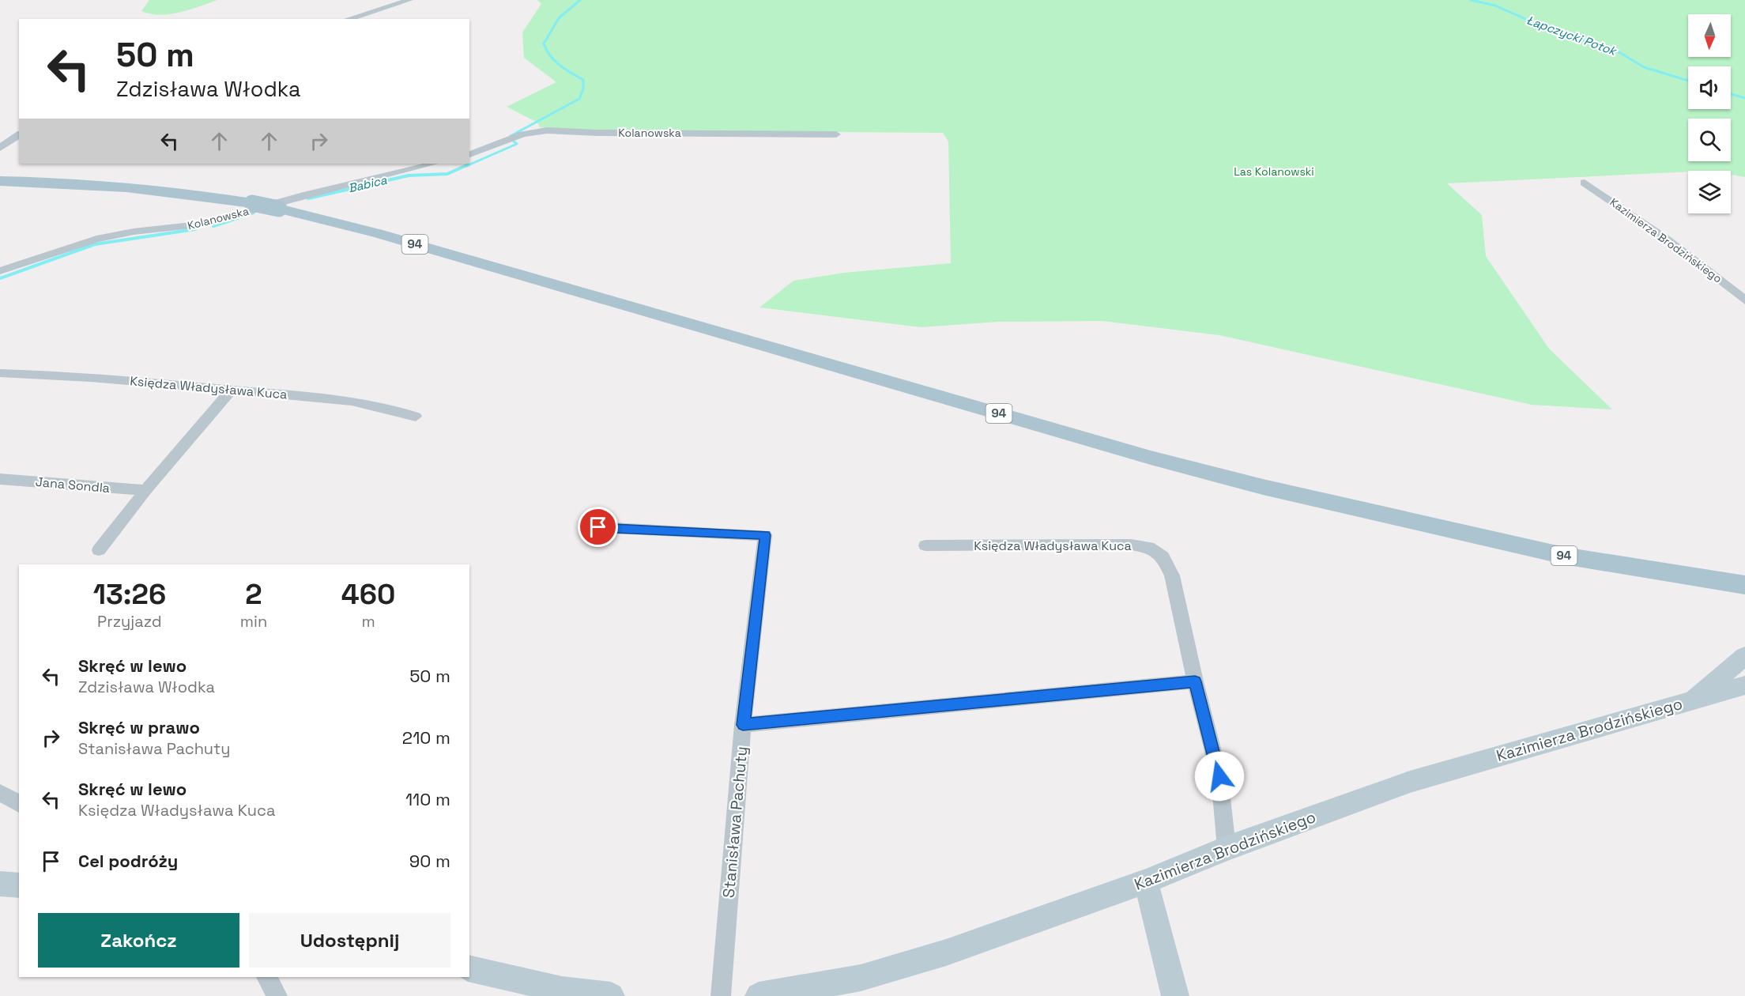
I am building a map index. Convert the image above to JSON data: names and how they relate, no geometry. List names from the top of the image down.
{
  "streets": {
    "main road": ["Kazimierza Brodzińskiego", "94"],
    "street": [
      "Kolanowska",
      "Księdza Władysława Kuca",
      "Jana Sondla",
      "Stanisława Pachuty"
    ]
  },
  "crossings": [
    ["Kazimierza Brodzińskiego", "Księdza Władysława Kuca"]
  ],
  "water": ["Łapczycki Potok", "Babica"],
  "parks": ["Las Kolanowski"],
  "north": "bottom",
  "page": {
    "turn": ["50 m", "Zdzisława Włodka"],
    "eta": [
      "13:26",
      "Przyjazd",
      "2",
      "min",
      "460",
      "m"
    ],
    "list": [
      {
        "name": "Skręć w lewo",
        "note": "Zdzisława Włodka",
        "value": "50 m"
      },
      {
        "name": "Skręć w prawo",
        "note": "Stanisława Pachuty",
        "value": "210 m"
      },
      {
        "name": "Skręć w lewo",
        "note": "Księdza Władysława Kuca",
        "value": "110 m"
      },
      {
        "name": "Cel podróży",
        "value": "90 m"
      }
    ],
    "buttons": ["Zakończ", "Udostępnij"]
  }
}
